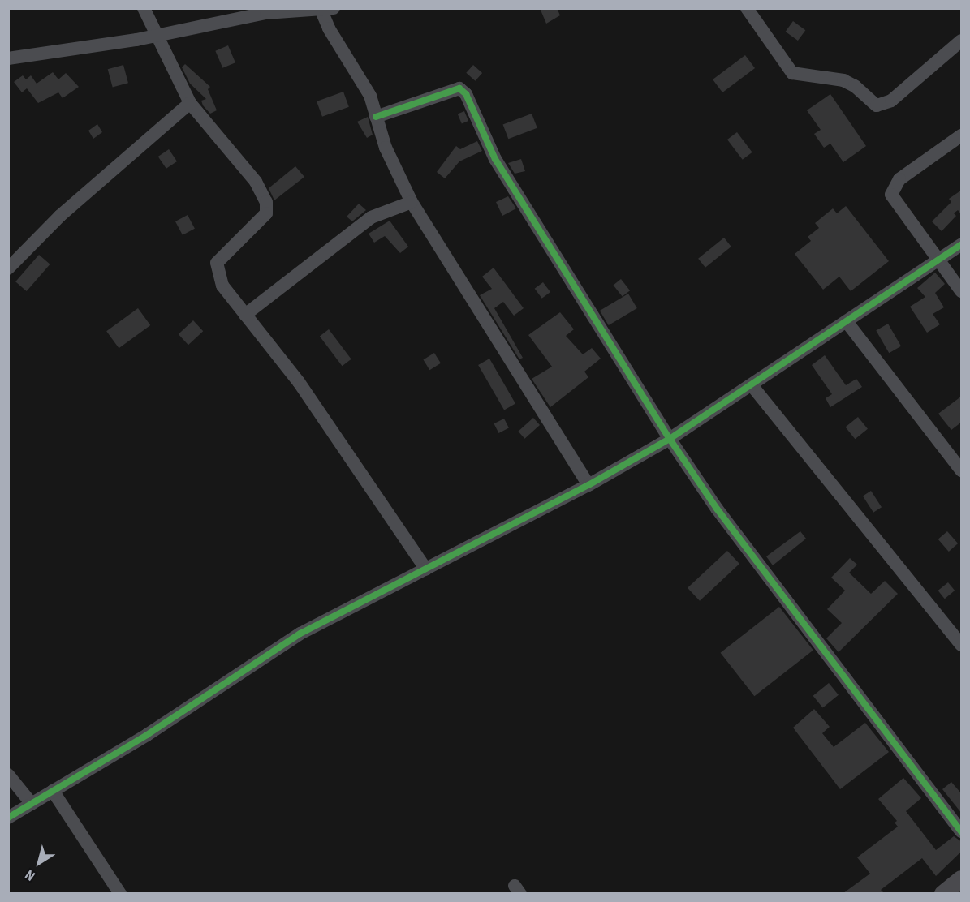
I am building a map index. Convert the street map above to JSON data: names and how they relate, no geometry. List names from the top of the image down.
{
  "north": "bottom left"
}
